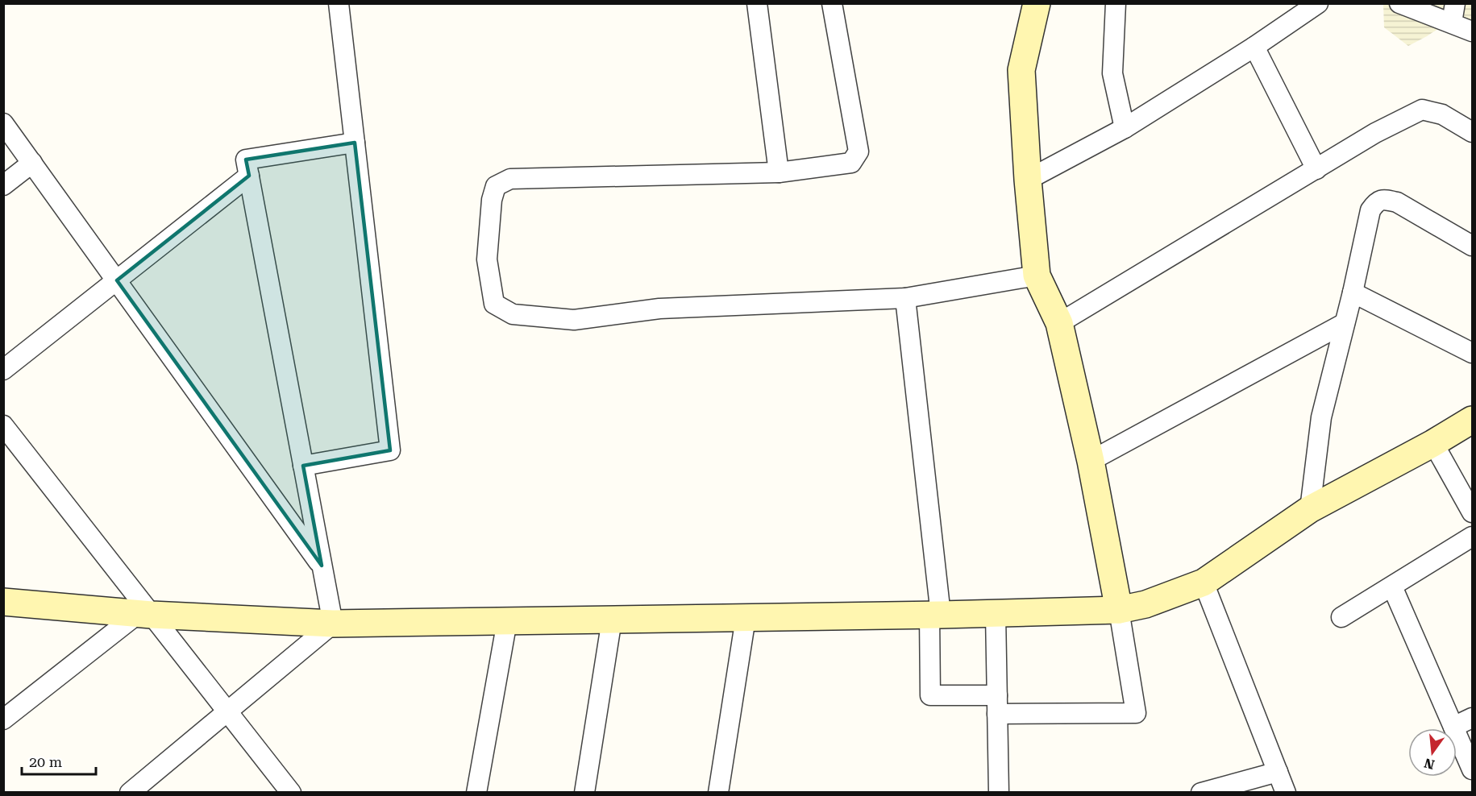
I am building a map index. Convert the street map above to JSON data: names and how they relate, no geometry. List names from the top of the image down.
{
  "scale_bar": "20 m",
  "north": "bottom"
}
